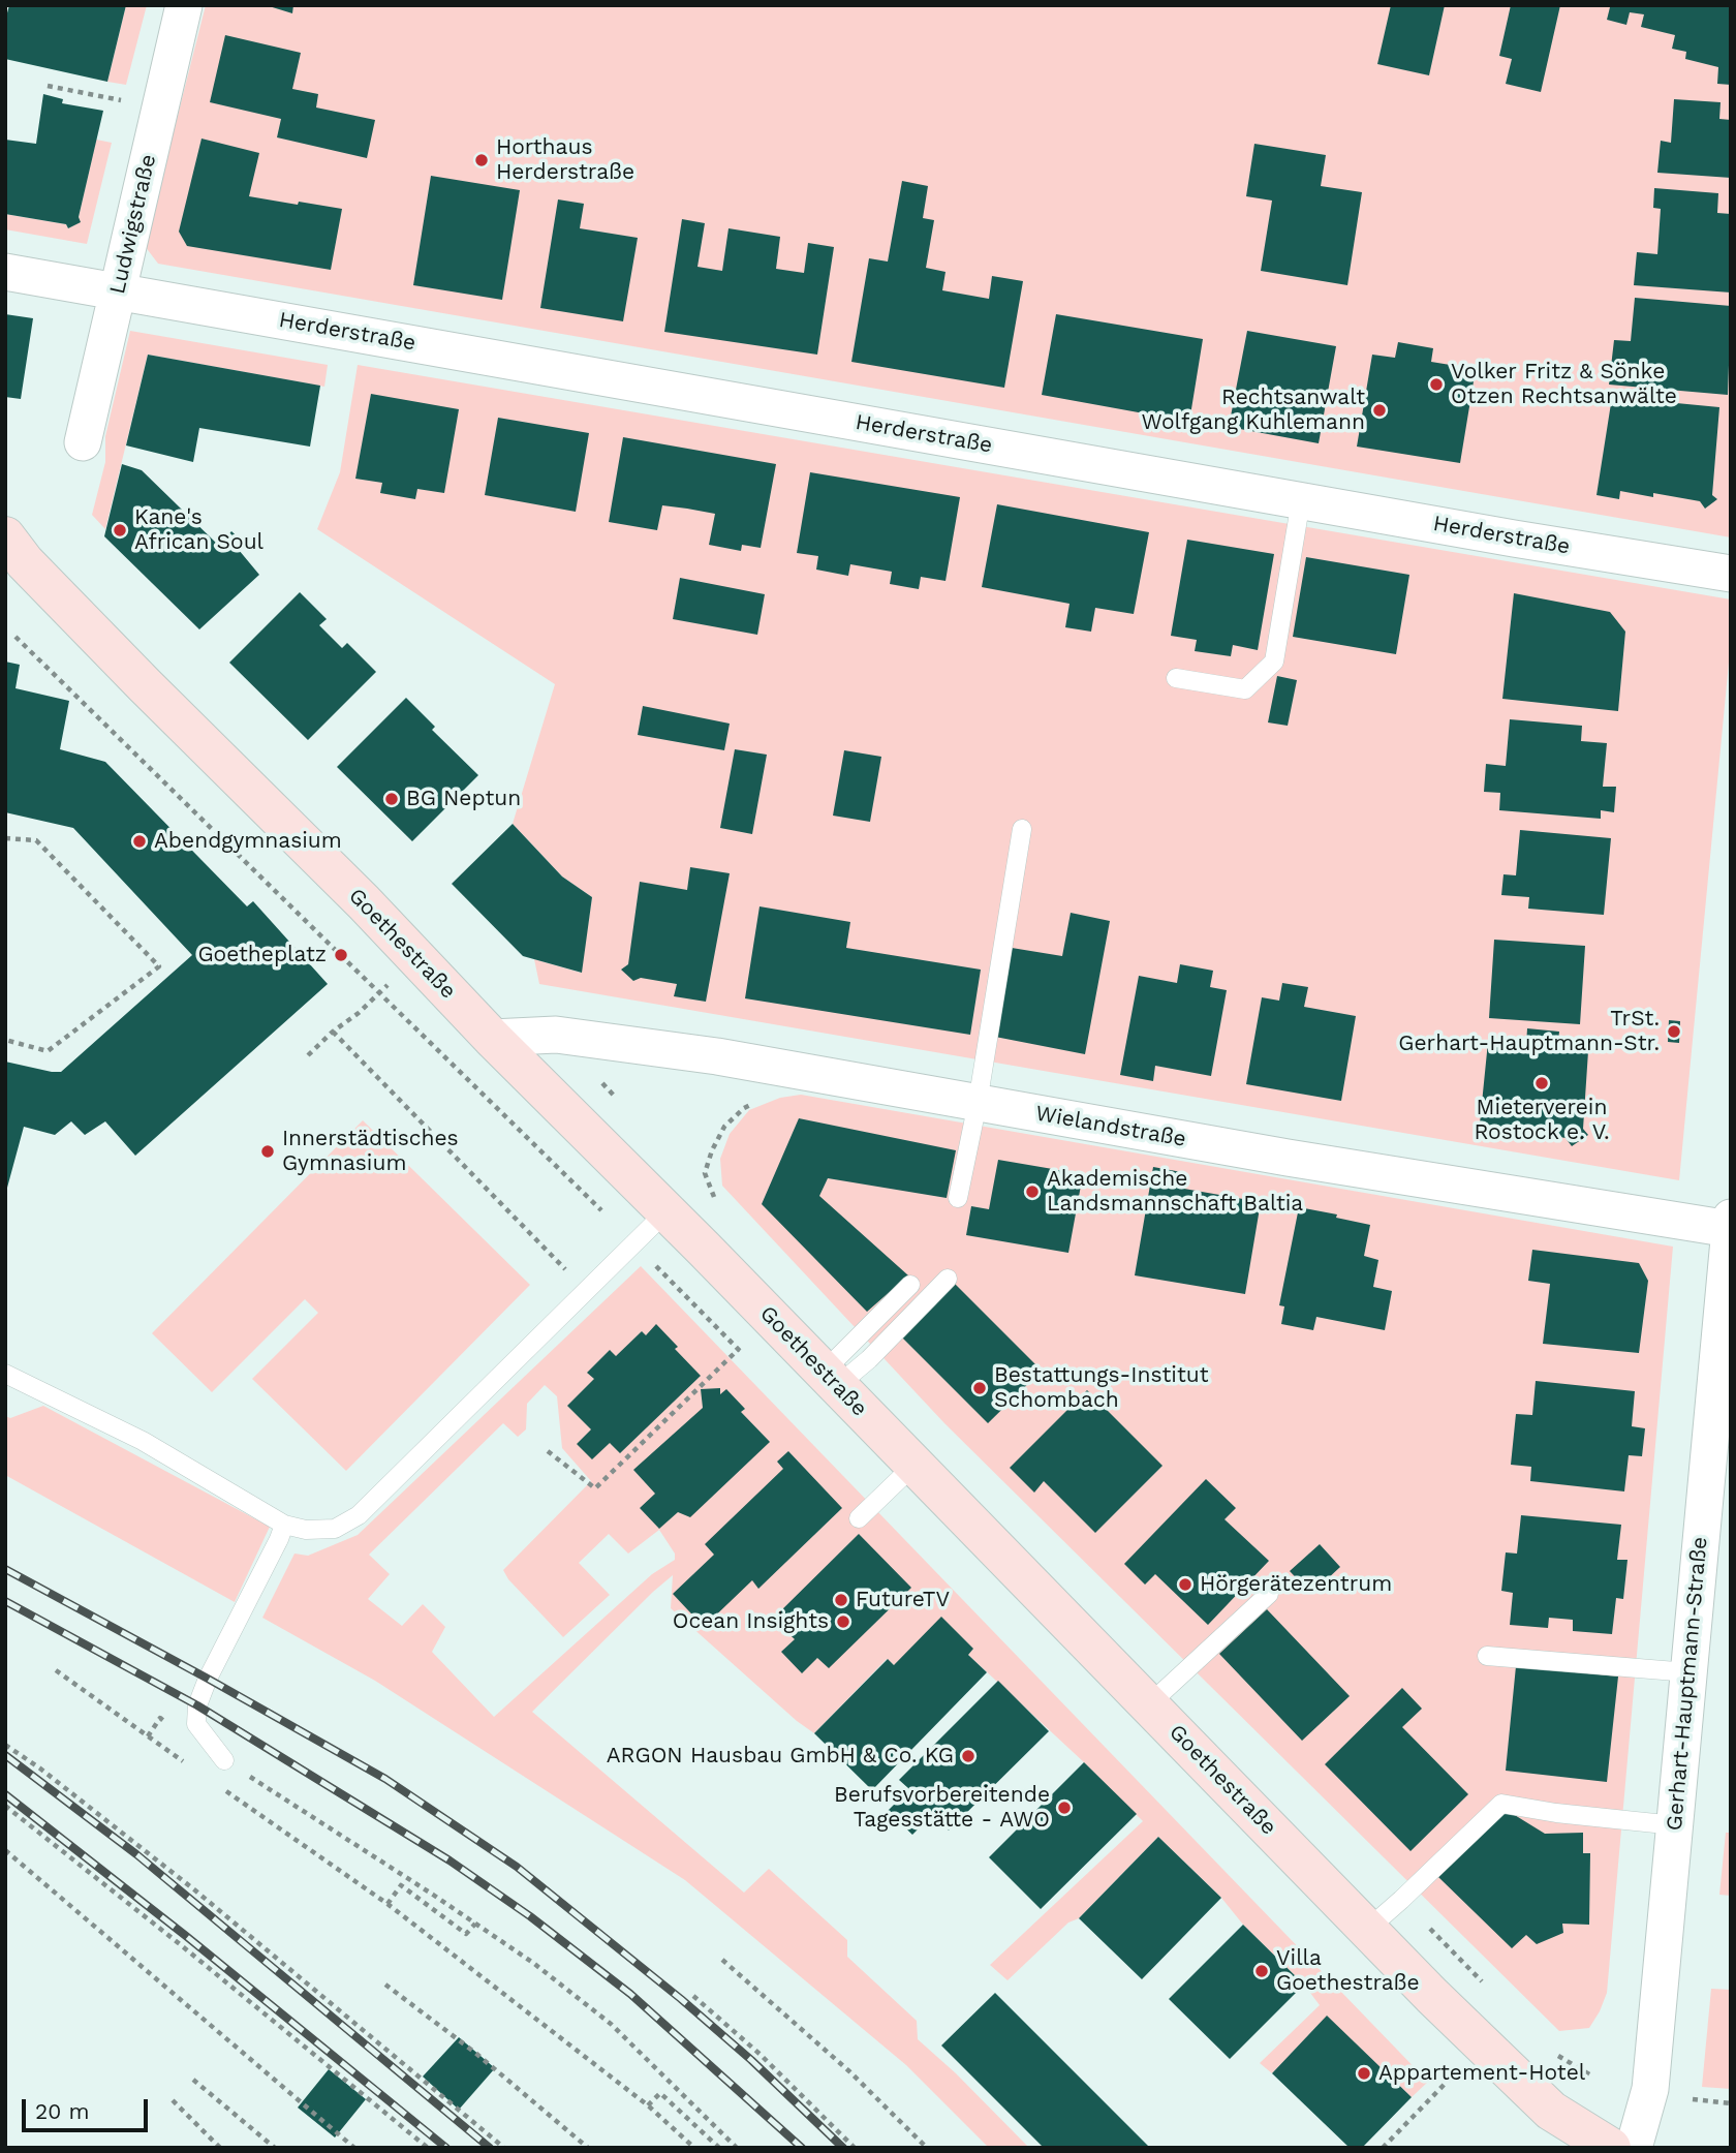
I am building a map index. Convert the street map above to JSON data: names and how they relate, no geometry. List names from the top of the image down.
{
  "streets": {
    "street": [
      "Ludwigstraße",
      "Herderstraße",
      "Goethestraße",
      "Wielandstraße",
      "Gerhart-Hauptmann-Straße"
    ]
  },
  "crossings": [
    ["Ludwigstraße", "Herderstraße"],
    ["Goethestraße", "Wielandstraße"],
    ["Wielandstraße", "Gerhart-Hauptmann-Straße"]
  ],
  "places": [
    "Horthaus Herderstraße",
    "Volker Fritz & Sönke Otzen Rechtsanwälte",
    "Rechtsanwalt Wolfgang Kuhlemann",
    "Kane's African Soul",
    "BG Neptun",
    "Abendgymnasium",
    "Goetheplatz",
    "TrSt. Gerhart-Hauptmann-Str.",
    "Mieterverein Rostock e. V.",
    "Innerstädtisches Gymnasium",
    "Akademische Landsmannschaft Baltia",
    "Bestattungs-Institut Schombach",
    "Hörgerätezentrum",
    "FutureTV",
    "Ocean Insights",
    "ARGON Hausbau GmbH & Co. KG",
    "Berufsvorbereitende Tagesstätte - AWO",
    "Villa Goethestraße",
    "Appartement-Hotel"
  ],
  "scale_bar": "20 m"
}
